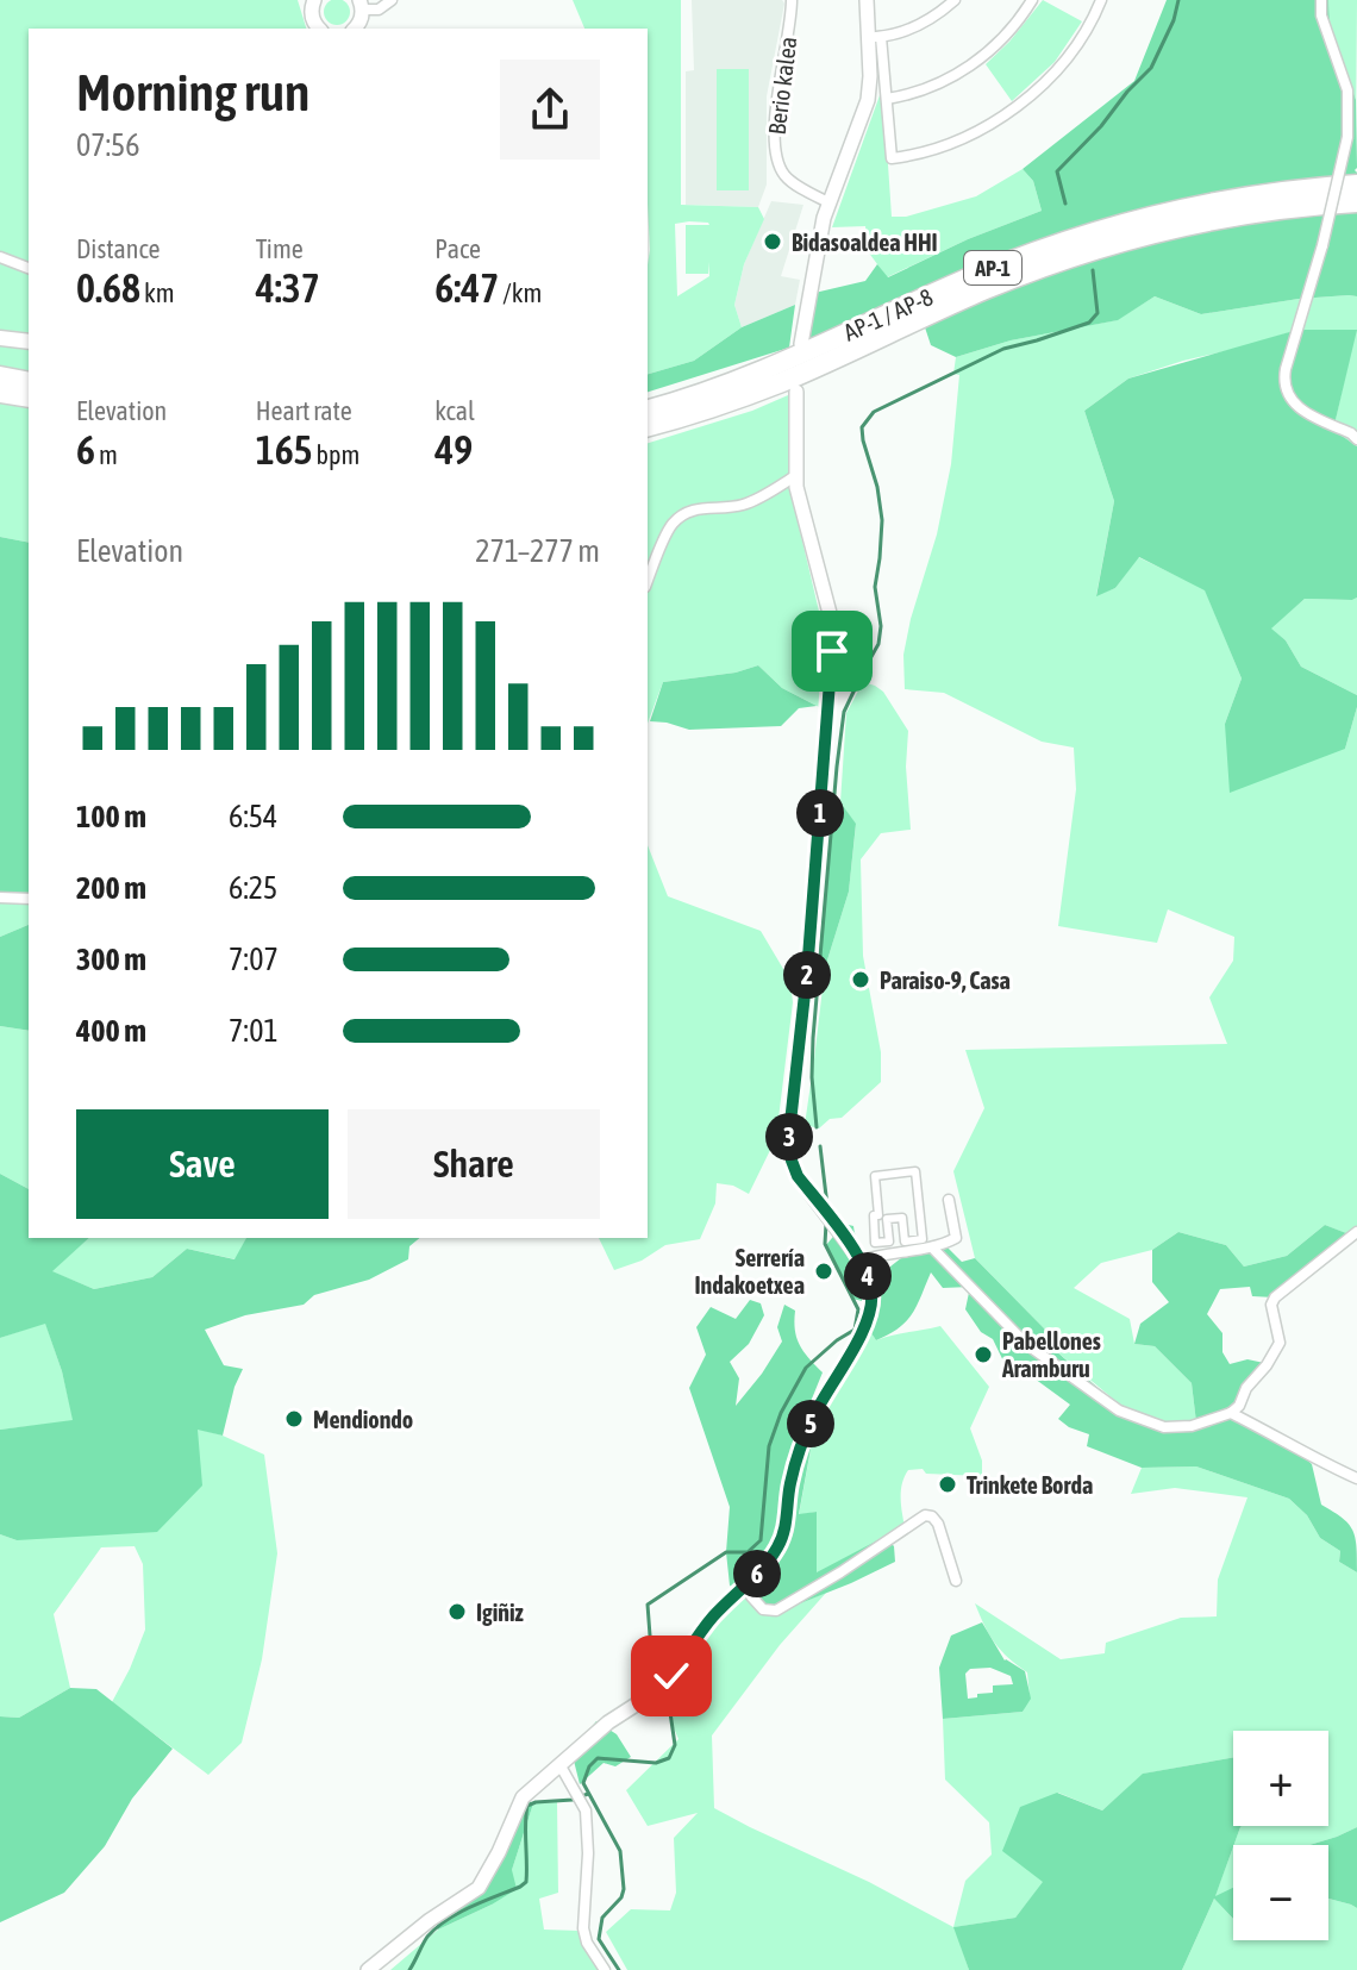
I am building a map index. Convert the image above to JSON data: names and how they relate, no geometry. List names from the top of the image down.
{
  "streets": {
    "highway": ["AP-1", "AP-1 / AP-8"],
    "street": ["Berio kalea"]
  },
  "places": [
    "Bidasoaldea HHI",
    "Paraiso-9, Casa",
    "Serrería Indakoetxea",
    "Pabellones Aramburu",
    "Mendiondo",
    "Trinkete Borda",
    "Igiñiz"
  ],
  "page": {
    "heading": ["Morning run", "07:56"],
    "stats": [
      ["Distance", "0.68 km"],
      ["Time", "4:37"],
      ["Pace", "6:47 /km"],
      ["Elevation", "6 m"],
      ["Heart rate", "165 bpm"],
      ["kcal", "49"]
    ],
    "chart": ["Elevation", "271–277 m"],
    "list": [
      {
        "name": "100 m",
        "note": "6:54"
      },
      {
        "name": "200 m",
        "note": "6:25"
      },
      {
        "name": "300 m",
        "note": "7:07"
      },
      {
        "name": "400 m",
        "note": "7:01"
      }
    ],
    "pins": [
      "1",
      "2",
      "3",
      "4",
      "5",
      "6"
    ],
    "buttons": ["Save", "Share"],
    "map_buttons": ["+", "−"]
  }
}
